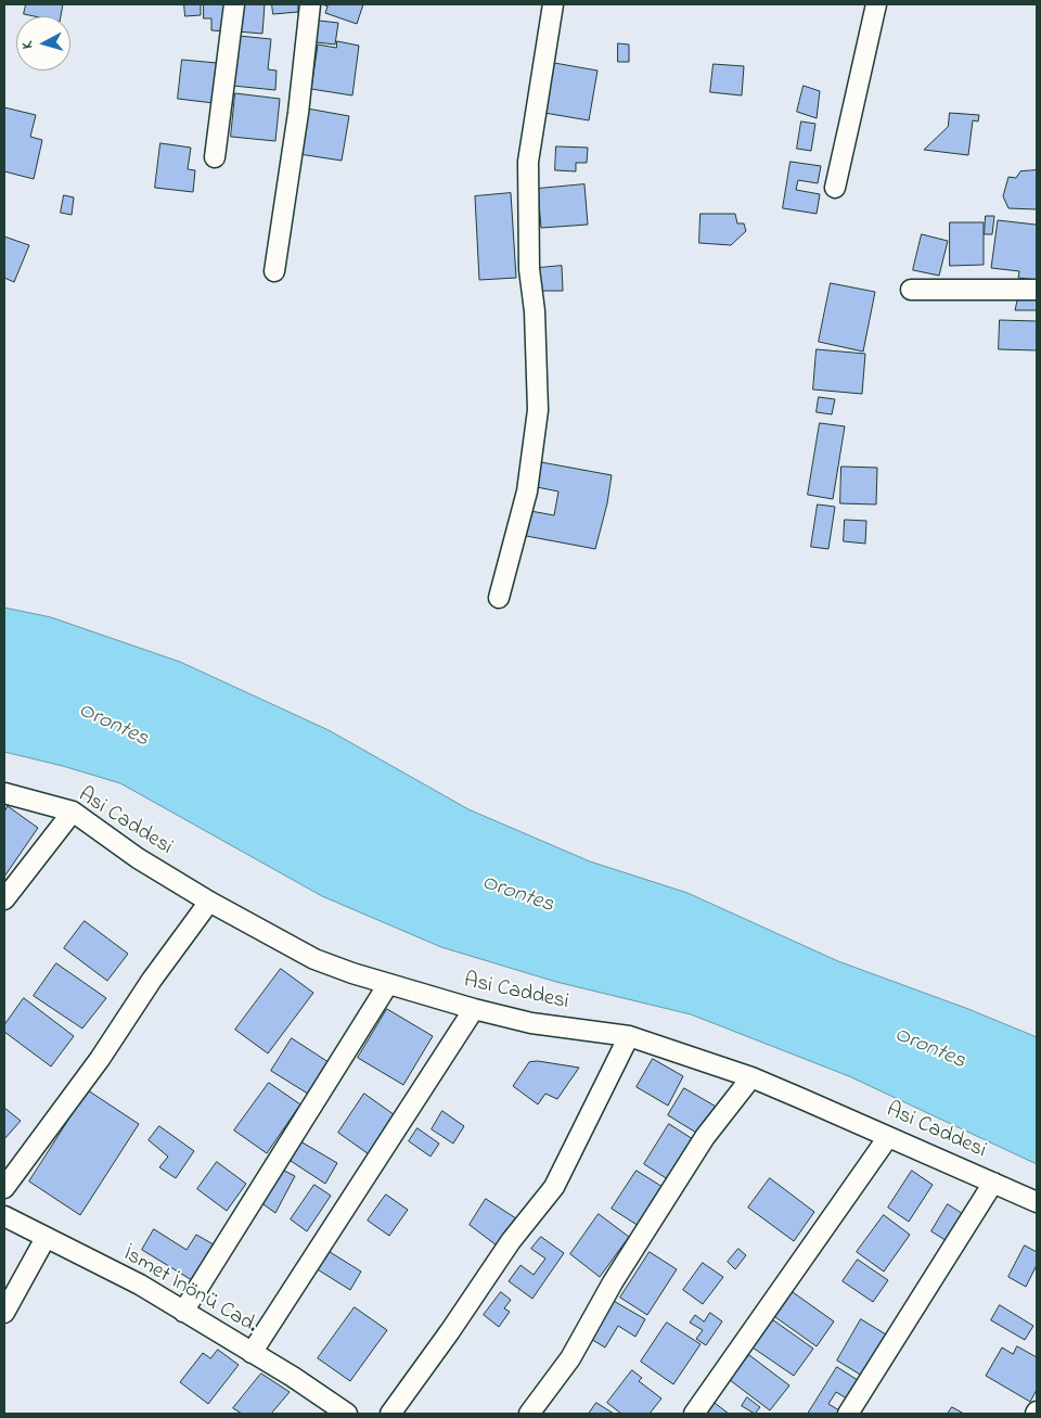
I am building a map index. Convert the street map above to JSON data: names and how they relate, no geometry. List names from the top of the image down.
{
  "streets": {
    "street": ["Asi Caddesi", "İsmet İnönü Cad."]
  },
  "water": ["Orontes"],
  "north": "left"
}
